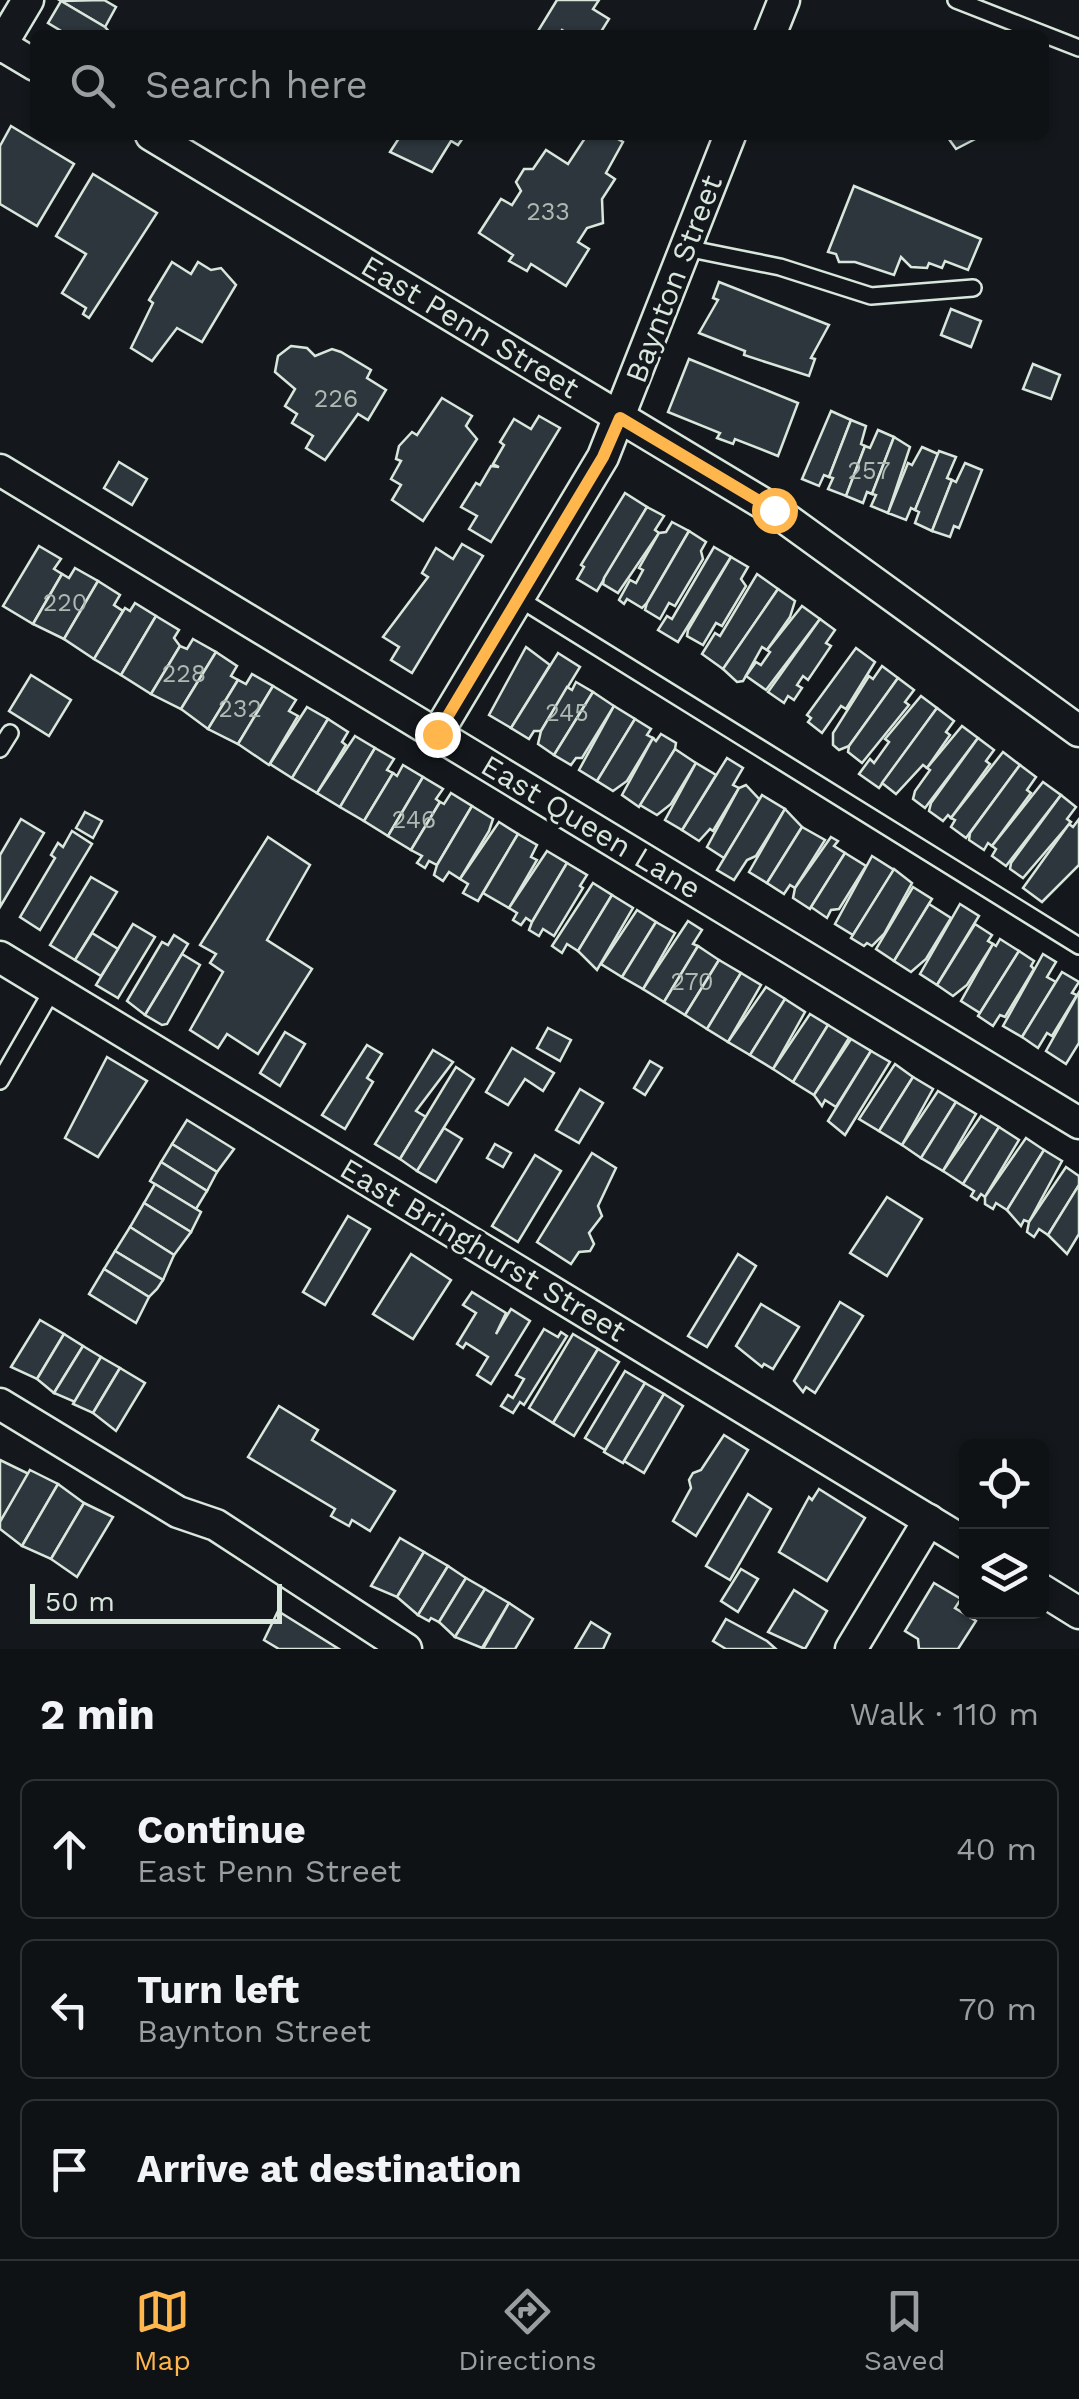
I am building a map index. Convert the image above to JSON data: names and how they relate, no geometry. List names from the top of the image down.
{
  "streets": {
    "street": [
      "Baynton Street",
      "East Penn Street",
      "East Queen Lane",
      "East Bringhurst Street"
    ]
  },
  "crossings": [
    ["Baynton Street", "East Penn Street"],
    ["Baynton Street", "East Queen Lane"]
  ],
  "house_numbers": [
    "233",
    "226",
    "257",
    "220",
    "228",
    "232",
    "245",
    "246",
    "270"
  ],
  "scale_bar": "50 m",
  "page": {
    "search": "Search here",
    "scale": "50 m",
    "heading": ["2 min", "Walk · 110 m"],
    "list": [
      ["Continue", "East Penn Street", "40 m"],
      ["Turn left", "Baynton Street", "70 m"],
      "Arrive at destination"
    ],
    "nav": ["Map", "Directions", "Saved"]
  }
}
